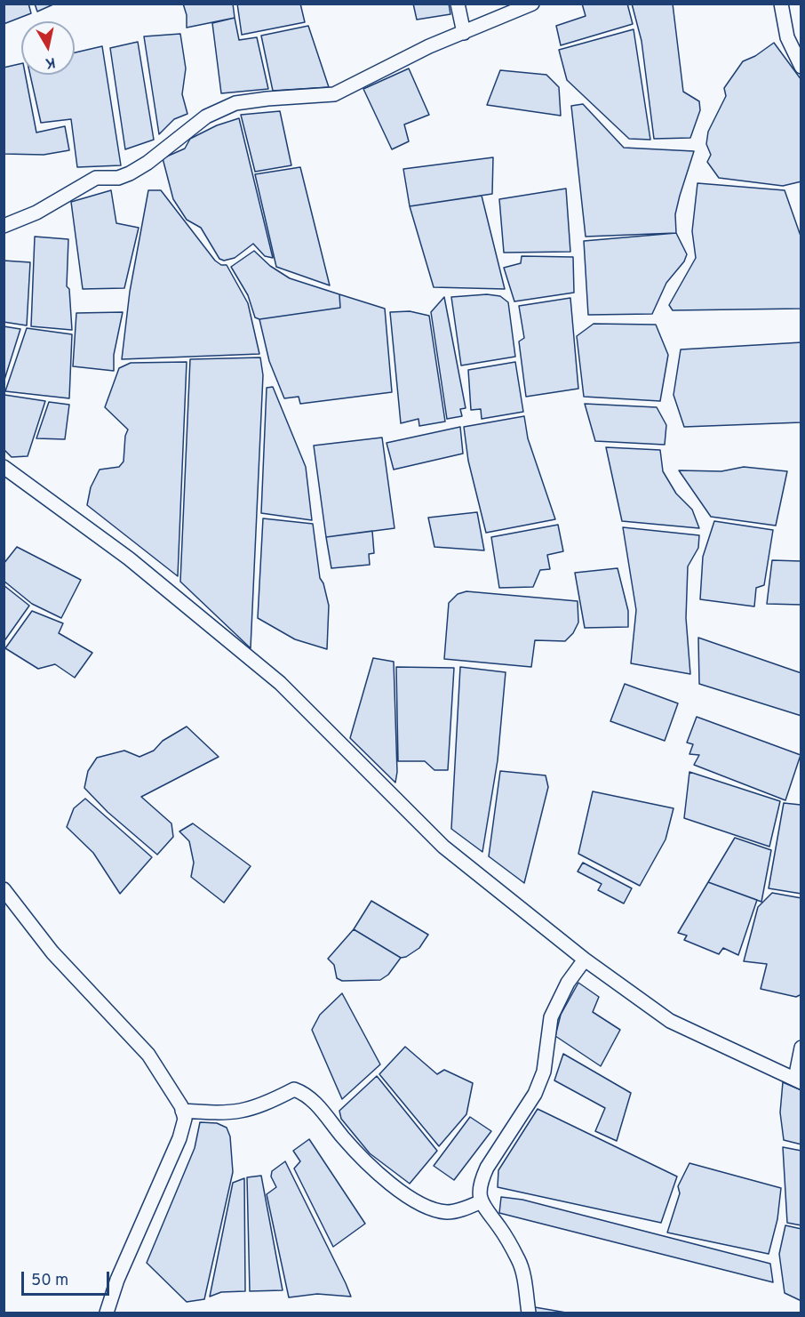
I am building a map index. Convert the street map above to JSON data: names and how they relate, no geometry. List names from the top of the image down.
{
  "scale_bar": "50 m",
  "north": "bottom"
}
